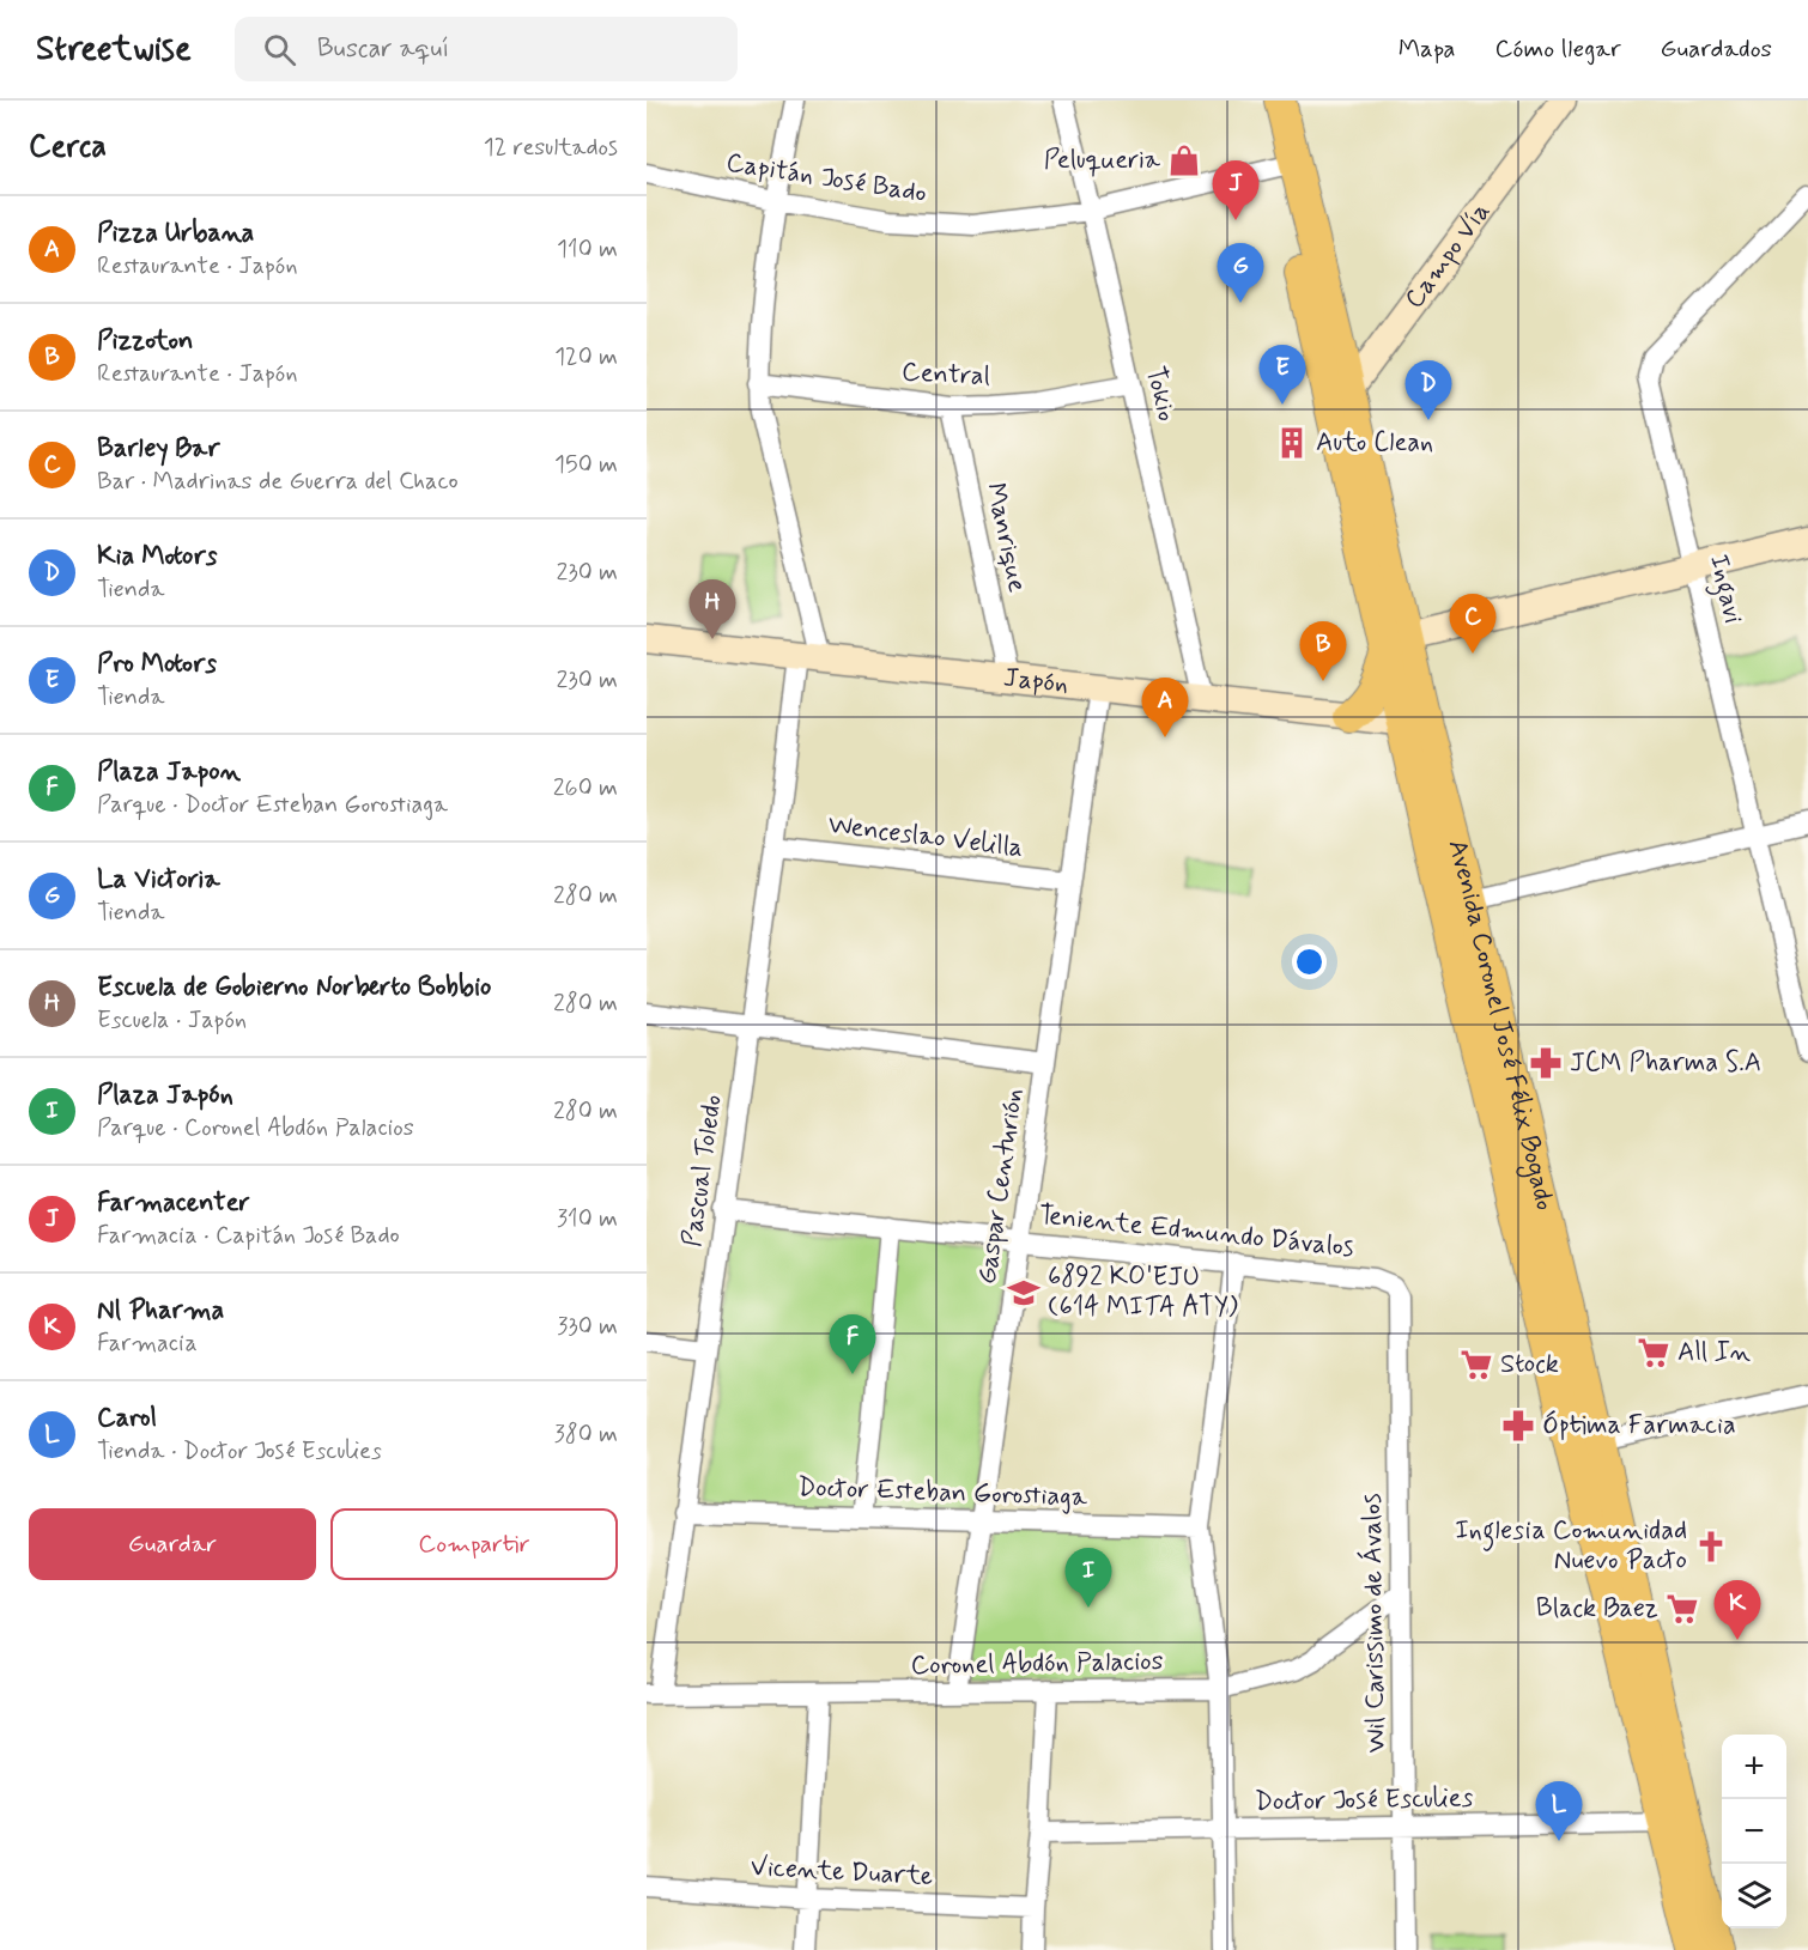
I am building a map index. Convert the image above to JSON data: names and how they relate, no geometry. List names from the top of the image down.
{
  "streets": {
    "main road": ["Avenida Coronel José Félix Bogado"],
    "street": [
      "Capitán José Bado",
      "Campo Vía",
      "Central",
      "Tokio",
      "Manrique",
      "Ingavi",
      "Japón",
      "Wenceslao Velilla",
      "Pascual Toledo",
      "Gaspar Centurión",
      "Teniente Edmundo Dávalos",
      "Doctor Esteban Gorostiaga",
      "Wil Carissimo de Ávalos",
      "Coronel Abdón Palacios",
      "Doctor José Esculies",
      "Vicente Duarte"
    ]
  },
  "crossings": [
    ["Capitán José Bado", "Tokio"],
    ["Capitán José Bado", "Avenida Coronel José Félix Bogado"],
    ["Campo Vía", "Avenida Coronel José Félix Bogado"],
    ["Central", "Tokio"],
    ["Central", "Manrique"],
    ["Tokio", "Japón"],
    ["Manrique", "Japón"],
    ["Japón", "Avenida Coronel José Félix Bogado"],
    ["Japón", "Pascual Toledo"],
    ["Japón", "Gaspar Centurión"],
    ["Wenceslao Velilla", "Pascual Toledo"],
    ["Wenceslao Velilla", "Gaspar Centurión"],
    ["Avenida Coronel José Félix Bogado", "Doctor José Esculies"],
    ["Pascual Toledo", "Teniente Edmundo Dávalos"],
    ["Pascual Toledo", "Doctor Esteban Gorostiaga"],
    ["Pascual Toledo", "Coronel Abdón Palacios"],
    ["Gaspar Centurión", "Teniente Edmundo Dávalos"],
    ["Gaspar Centurión", "Doctor Esteban Gorostiaga"],
    ["Gaspar Centurión", "Coronel Abdón Palacios"],
    ["Teniente Edmundo Dávalos", "Wil Carissimo de Ávalos"],
    ["Wil Carissimo de Ávalos", "Coronel Abdón Palacios"],
    ["Wil Carissimo de Ávalos", "Doctor José Esculies"]
  ],
  "places": {
    "shop": ["Peluqueria"],
    "building": ["Auto Clean"],
    "pharmacy": ["JCM Pharma S.A", "Óptima Farmacia"],
    "school or university": ["6892 KO'EJU (614 MITA ATY)"],
    "supermarket": ["All In", "Stock", "Black Baez"],
    "church": ["Inglesia Comunidad Nuevo Pacto"]
  },
  "page": {
    "header": "Streetwise",
    "search": "Buscar aquí",
    "nav": ["Mapa", "Cómo llegar", "Guardados"],
    "heading": ["Cerca", "12 resultados"],
    "pins": [
      "J",
      "G",
      "E",
      "D",
      "H",
      "C",
      "B",
      "A",
      "F",
      "I",
      "K",
      "L"
    ],
    "list": [
      {
        "mark": "A",
        "name": "Pizza Urbana",
        "note": "Restaurante · Japón",
        "value": "110 m"
      },
      {
        "mark": "B",
        "name": "Pizzoton",
        "note": "Restaurante · Japón",
        "value": "120 m"
      },
      {
        "mark": "C",
        "name": "Barley Bar",
        "note": "Bar · Madrinas de Guerra del Chaco",
        "value": "150 m"
      },
      {
        "mark": "D",
        "name": "Kia Motors",
        "note": "Tienda",
        "value": "230 m"
      },
      {
        "mark": "E",
        "name": "Pro Motors",
        "note": "Tienda",
        "value": "230 m"
      },
      {
        "mark": "F",
        "name": "Plaza Japon",
        "note": "Parque · Doctor Esteban Gorostiaga",
        "value": "260 m"
      },
      {
        "mark": "G",
        "name": "La Victoria",
        "note": "Tienda",
        "value": "280 m"
      },
      {
        "mark": "H",
        "name": "Escuela de Gobierno Norberto Bobbio",
        "note": "Escuela · Japón",
        "value": "280 m"
      },
      {
        "mark": "I",
        "name": "Plaza Japón",
        "note": "Parque · Coronel Abdón Palacios",
        "value": "280 m"
      },
      {
        "mark": "J",
        "name": "Farmacenter",
        "note": "Farmacia · Capitán José Bado",
        "value": "310 m"
      },
      {
        "mark": "K",
        "name": "Nl Pharma",
        "note": "Farmacia",
        "value": "330 m"
      },
      {
        "mark": "L",
        "name": "Carol",
        "note": "Tienda · Doctor José Esculies",
        "value": "380 m"
      }
    ],
    "buttons": ["Guardar", "Compartir"],
    "map_buttons": ["+", "−"]
  }
}
